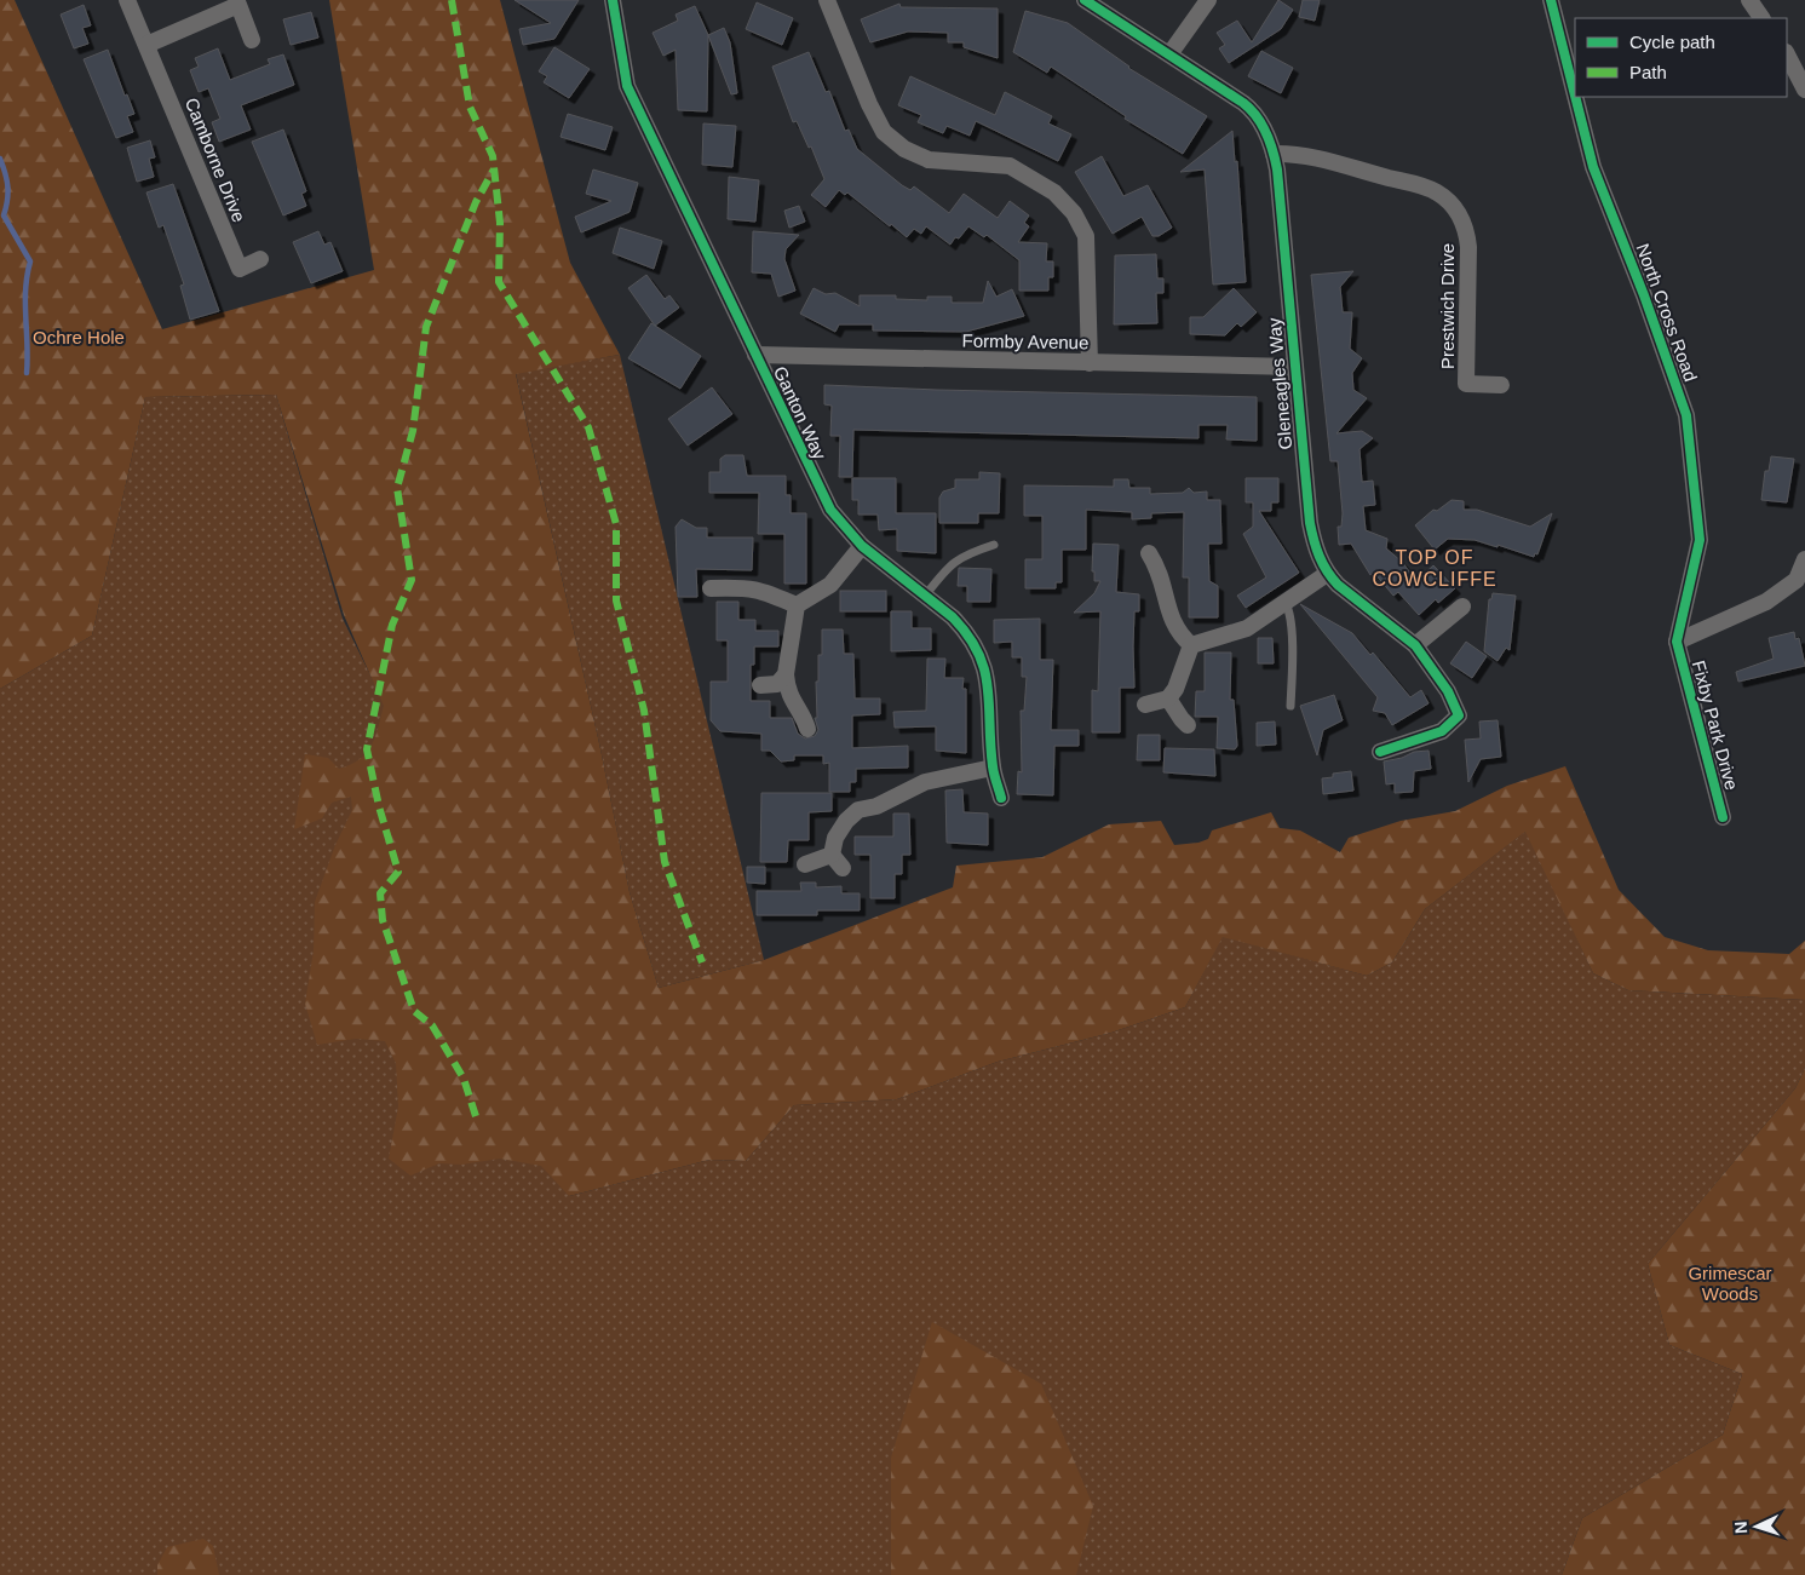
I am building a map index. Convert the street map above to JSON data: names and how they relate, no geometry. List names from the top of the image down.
{
  "streets": {
    "street": [
      "Camborne Drive",
      "Prestwich Drive",
      "North Cross Road",
      "Formby Avenue",
      "Gleneagles Way",
      "Ganton Way",
      "Fixby Park Drive"
    ]
  },
  "crossings": [
    ["Prestwich Drive", "Gleneagles Way"],
    ["North Cross Road", "Fixby Park Drive"],
    ["Formby Avenue", "Gleneagles Way"],
    ["Formby Avenue", "Ganton Way"]
  ],
  "districts": ["TOP OF COWCLIFFE"],
  "parks": ["Ochre Hole", "Grimescar Woods"],
  "legend": ["Cycle path", "Path"],
  "north": "left"
}
